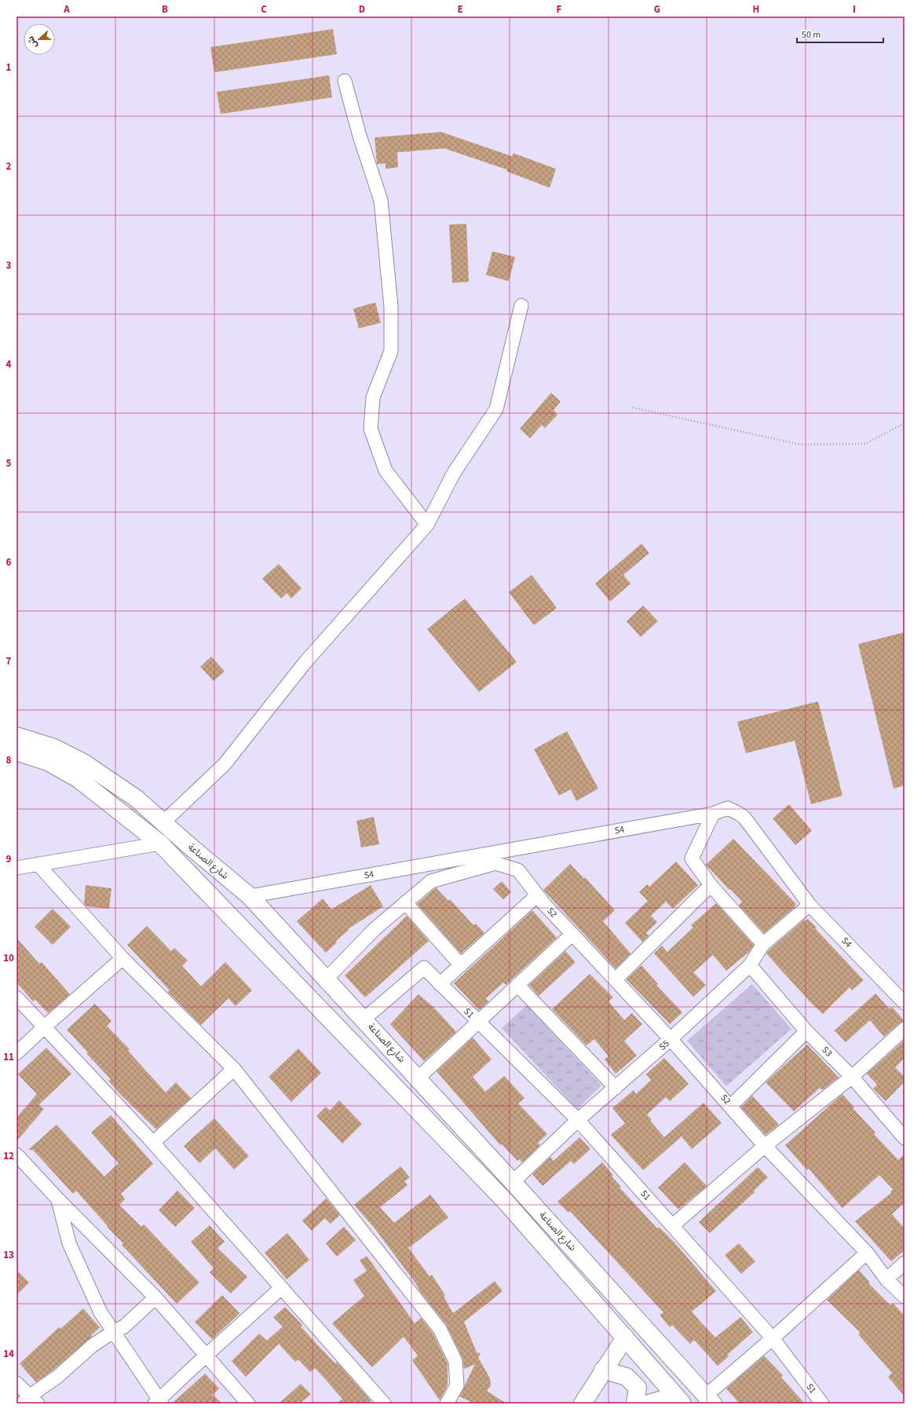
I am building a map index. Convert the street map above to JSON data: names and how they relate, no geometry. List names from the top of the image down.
{
  "streets": {
    "main road": ["شارع الصناعة"],
    "street": [
      "S4",
      "S2",
      "S1",
      "S5",
      "S3"
    ]
  },
  "crossings": [
    ["S4", "شارع الصناعة"],
    ["S4", "S5"],
    ["شارع الصناعة", "S2"],
    ["شارع الصناعة", "S1"],
    ["شارع الصناعة", "S5"],
    ["S2", "S5"],
    ["S1", "S5"],
    ["S5", "S3"]
  ],
  "scale_bar": "50 m",
  "north": "left",
  "grid": {
    "columns": [
      "A",
      "B",
      "C",
      "D",
      "E",
      "F",
      "G",
      "H",
      "I"
    ],
    "rows": [
      "1",
      "2",
      "3",
      "4",
      "5",
      "6",
      "7",
      "8",
      "9",
      "10",
      "11",
      "12",
      "13",
      "14"
    ]
  }
}
